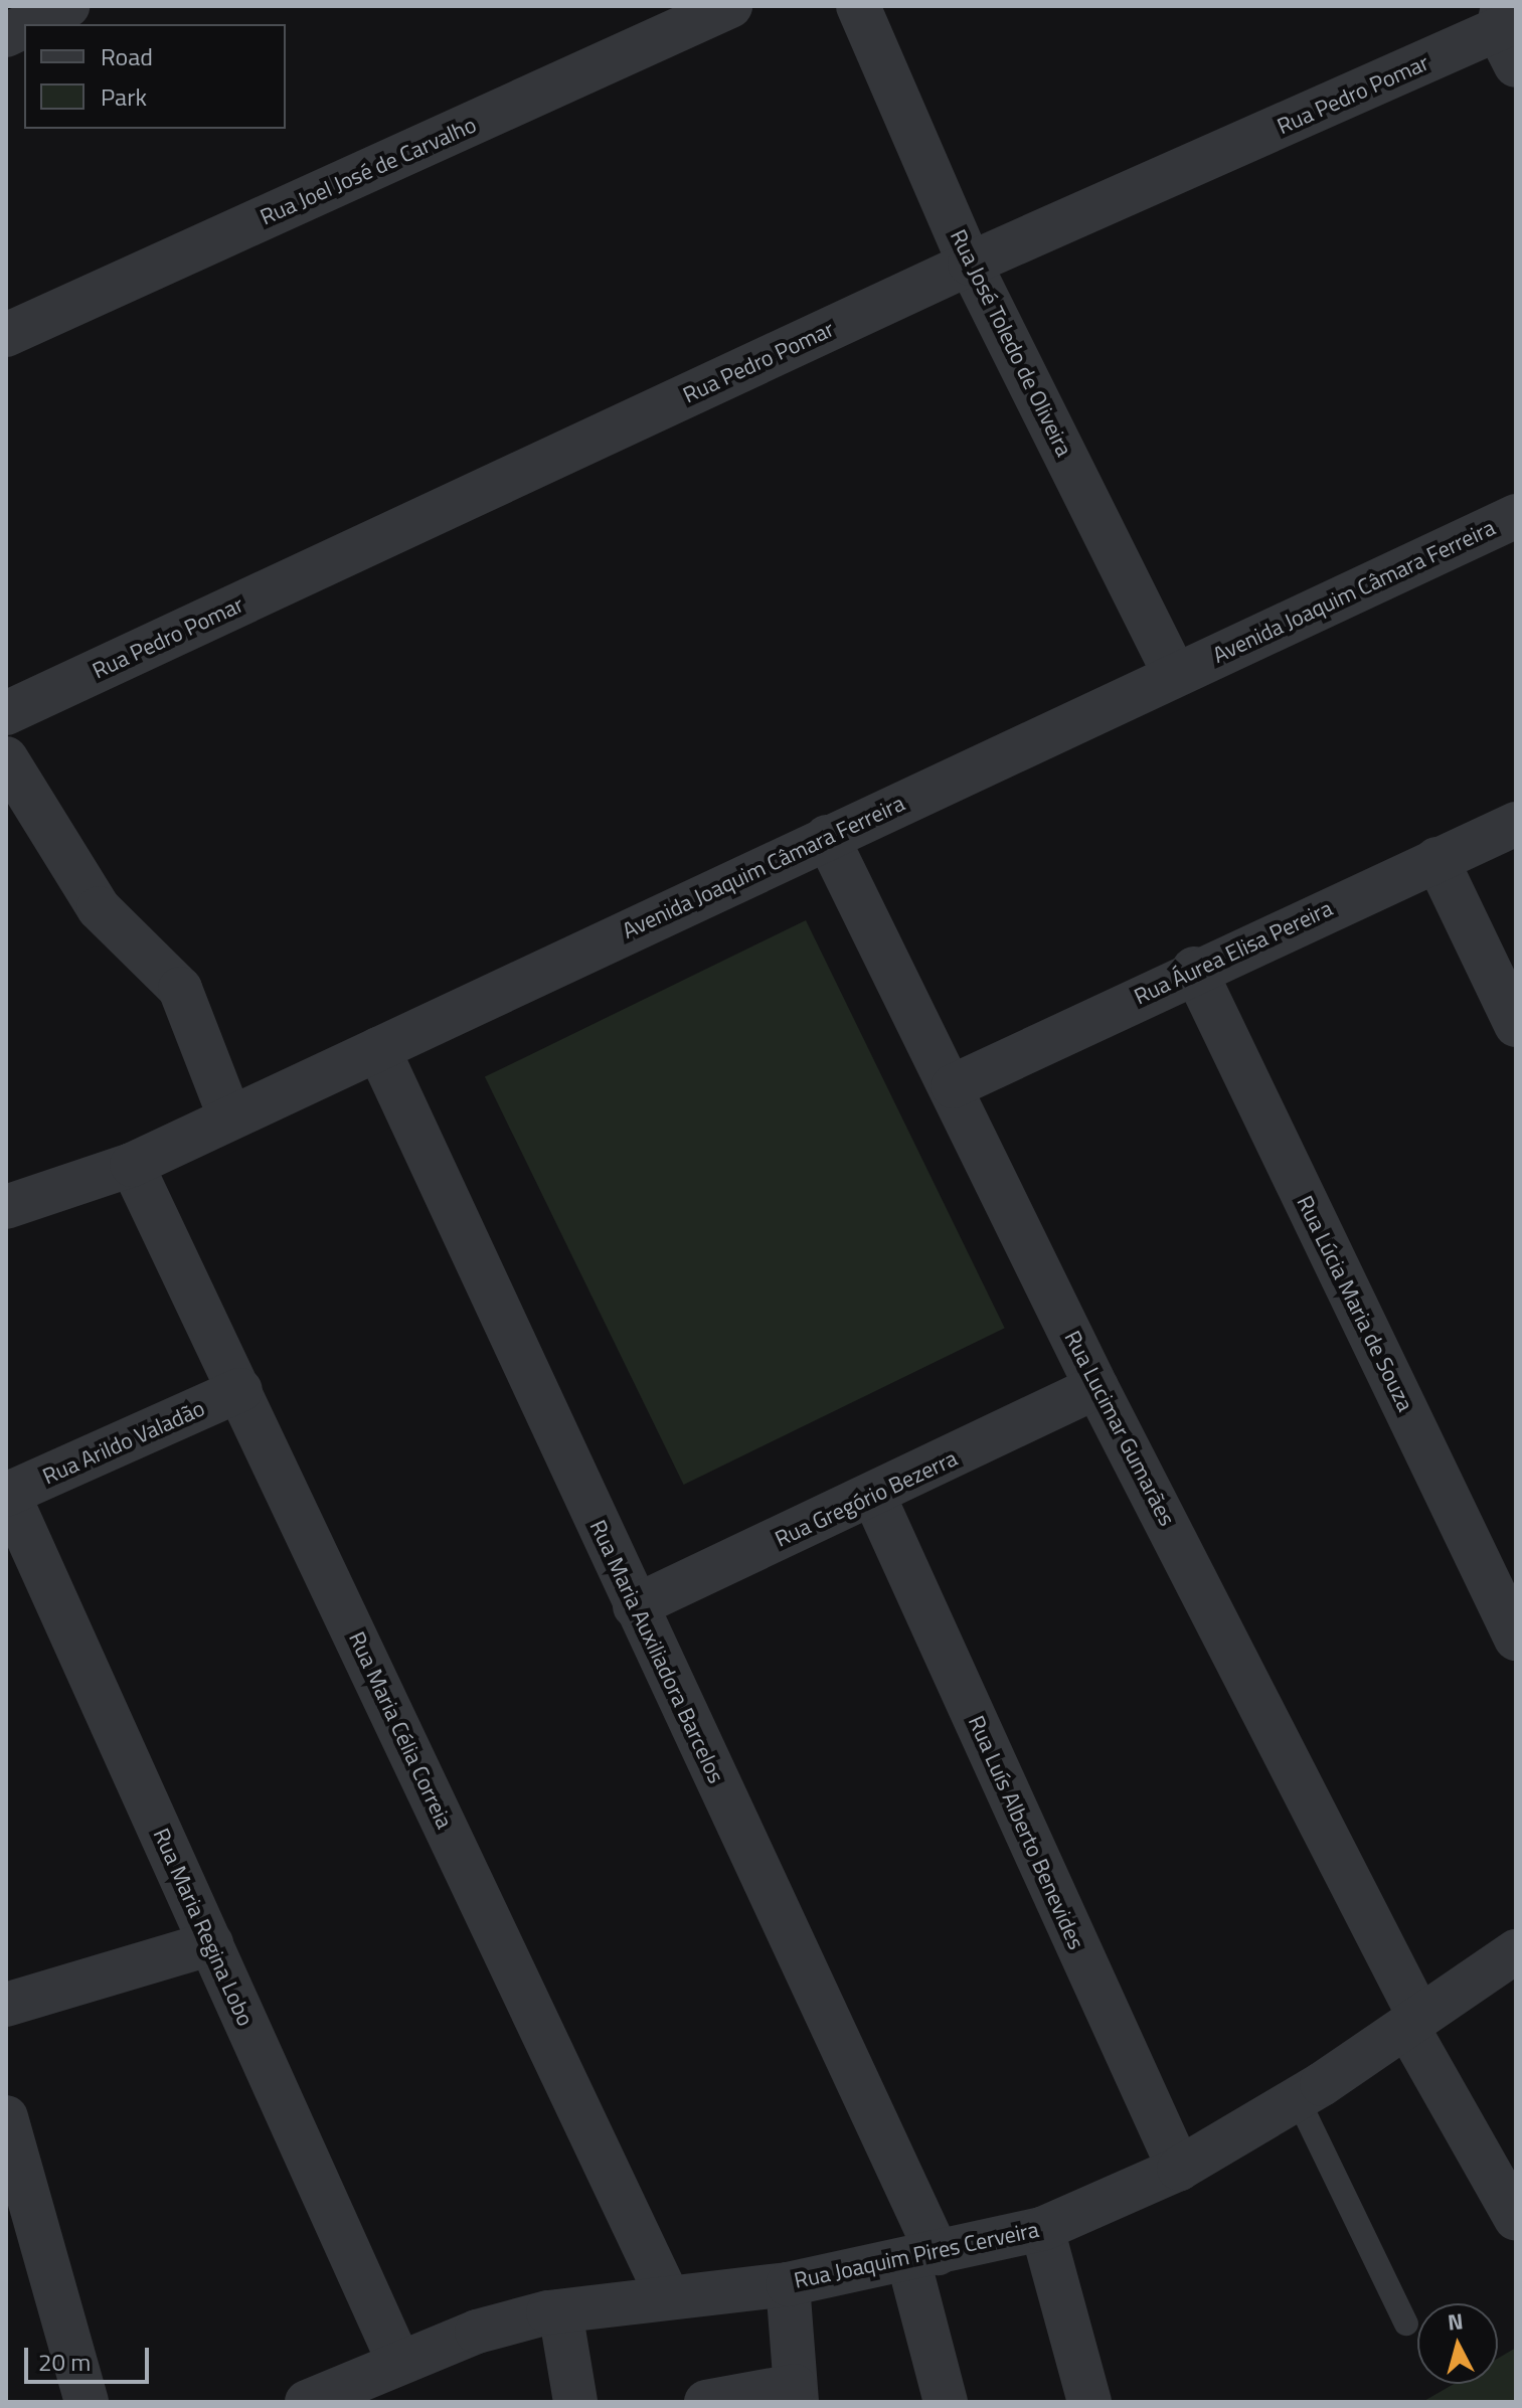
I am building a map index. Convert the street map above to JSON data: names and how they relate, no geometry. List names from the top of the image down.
{
  "streets": {
    "street": [
      "Rua Pedro Pomar",
      "Rua Joel José de Carvalho",
      "Rua José Toledo de Oliveira",
      "Avenida Joaquim Câmara Ferreira",
      "Rua Áurea Elisa Pereira",
      "Rua Lúcia Maria de Souza",
      "Rua Lucimar Gumarães",
      "Rua Arildo Valadão",
      "Rua Gregório Bezerra",
      "Rua Maria Auxiliadora Barcelos",
      "Rua Maria Célia Correia",
      "Rua Luís Alberto Benevides",
      "Rua Maria Regina Lobo",
      "Rua Joaquim Pires Cerveira"
    ]
  },
  "crossings": [
    ["Rua Pedro Pomar", "Rua José Toledo de Oliveira"],
    ["Rua José Toledo de Oliveira", "Avenida Joaquim Câmara Ferreira"],
    ["Avenida Joaquim Câmara Ferreira", "Rua Lucimar Gumarães"],
    ["Avenida Joaquim Câmara Ferreira", "Rua Maria Auxiliadora Barcelos"],
    ["Avenida Joaquim Câmara Ferreira", "Rua Maria Célia Correia"],
    ["Rua Áurea Elisa Pereira", "Rua Lúcia Maria de Souza"],
    ["Rua Áurea Elisa Pereira", "Rua Lucimar Gumarães"],
    ["Rua Lucimar Gumarães", "Rua Gregório Bezerra"],
    ["Rua Lucimar Gumarães", "Rua Joaquim Pires Cerveira"],
    ["Rua Arildo Valadão", "Rua Maria Célia Correia"],
    ["Rua Arildo Valadão", "Rua Maria Regina Lobo"],
    ["Rua Gregório Bezerra", "Rua Maria Auxiliadora Barcelos"],
    ["Rua Gregório Bezerra", "Rua Luís Alberto Benevides"],
    ["Rua Maria Auxiliadora Barcelos", "Rua Joaquim Pires Cerveira"],
    ["Rua Maria Célia Correia", "Rua Joaquim Pires Cerveira"],
    ["Rua Luís Alberto Benevides", "Rua Joaquim Pires Cerveira"],
    ["Rua Maria Regina Lobo", "Rua Joaquim Pires Cerveira"]
  ],
  "legend": ["Road", "Park"],
  "scale_bar": "20 m",
  "north": "top"
}
